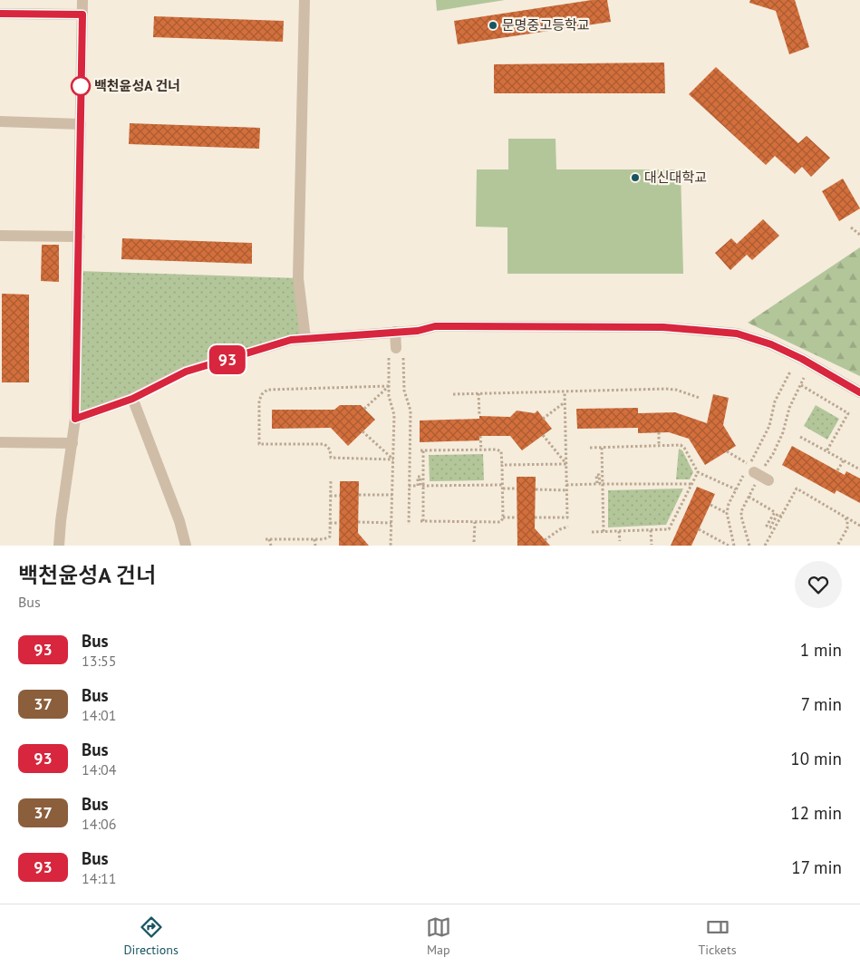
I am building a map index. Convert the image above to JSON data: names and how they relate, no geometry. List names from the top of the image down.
{
  "places": ["문명중고등학교", "백천윤성A 건너", "대신대학교"],
  "lines": ["bus line 93"],
  "page": {
    "on_map": "93",
    "heading": ["백천윤성A 건너", "Bus"],
    "list": [
      {
        "mark": "93",
        "name": "Bus",
        "note": "13:55",
        "value": "1 min"
      },
      {
        "mark": "37",
        "name": "Bus",
        "note": "14:01",
        "value": "7 min"
      },
      {
        "mark": "93",
        "name": "Bus",
        "note": "14:04",
        "value": "10 min"
      },
      {
        "mark": "37",
        "name": "Bus",
        "note": "14:06",
        "value": "12 min"
      },
      {
        "mark": "93",
        "name": "Bus",
        "note": "14:11",
        "value": "17 min"
      }
    ],
    "tabs": ["Directions", "Map", "Tickets"]
  }
}
